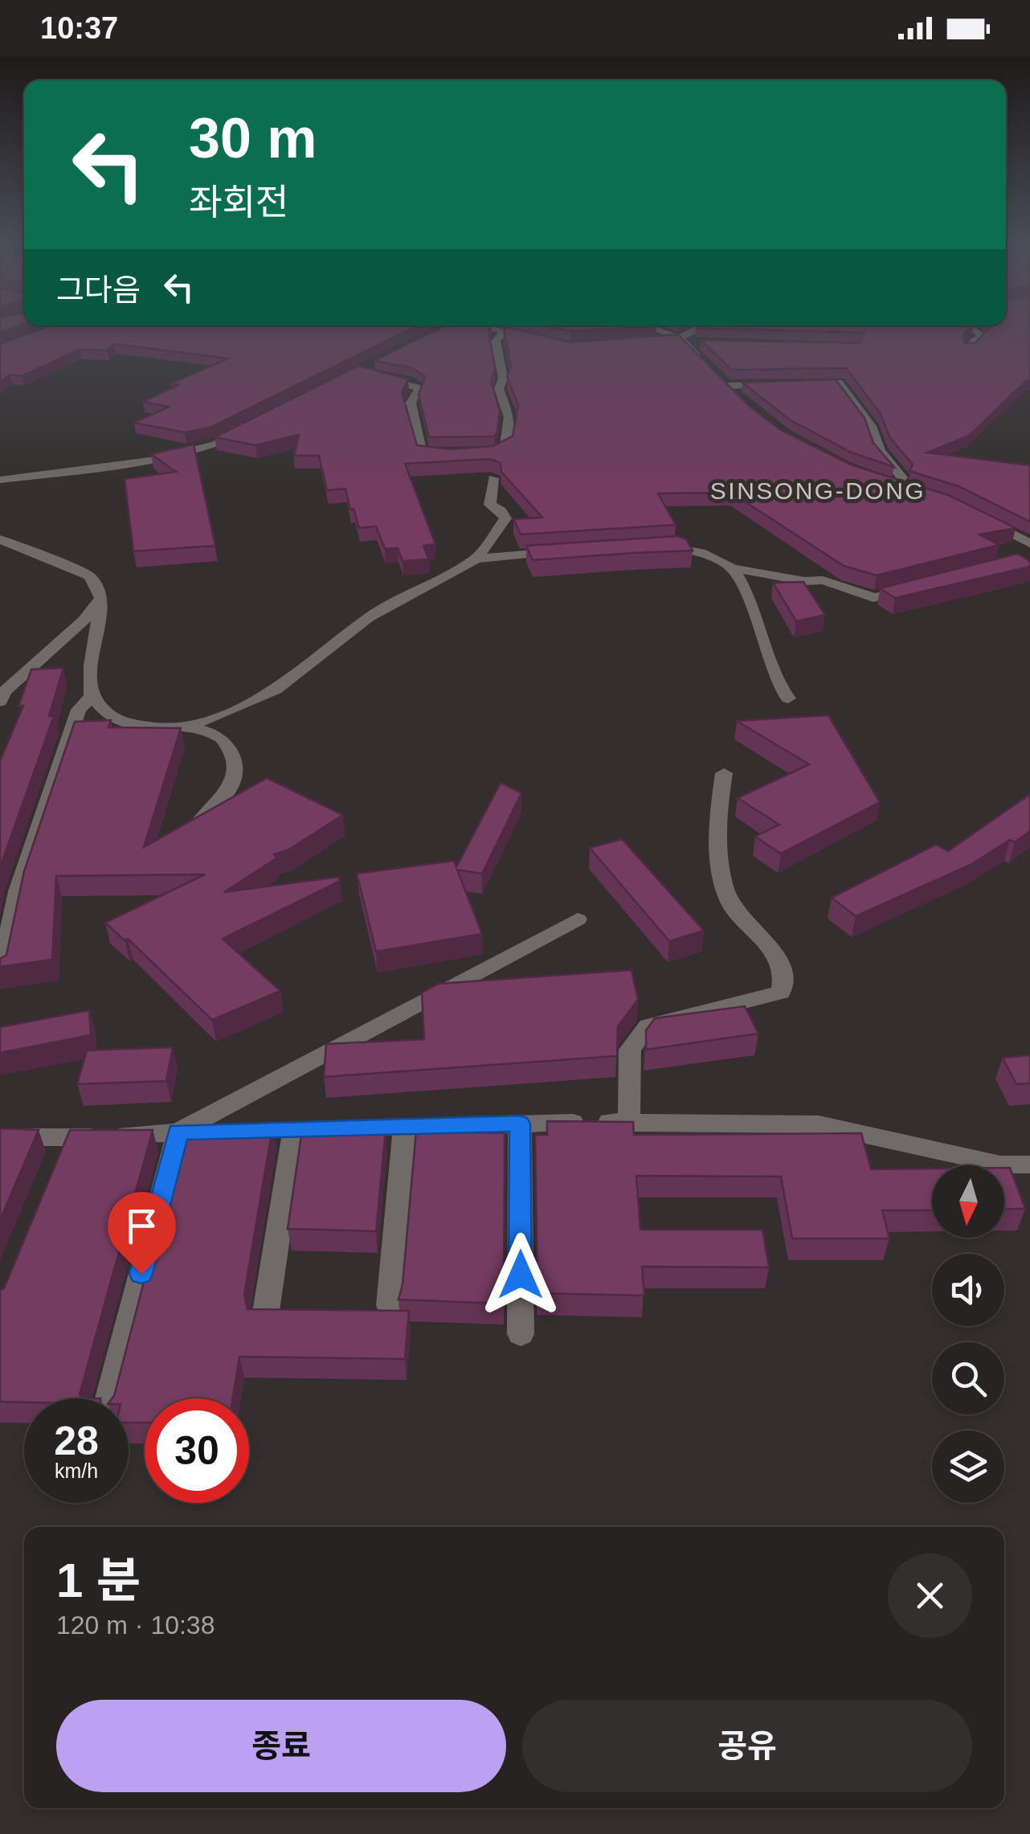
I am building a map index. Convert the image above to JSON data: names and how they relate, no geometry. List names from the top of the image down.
{
  "districts": ["SINSONG-DONG"],
  "north": "bottom",
  "page": {
    "status": "10:37",
    "turn": ["30 m", "좌회전"],
    "then": "그다음",
    "speed": "28 km/h",
    "limit": "30",
    "heading": ["1 분", "120 m · 10:38"],
    "buttons": ["종료", "공유"]
  }
}
